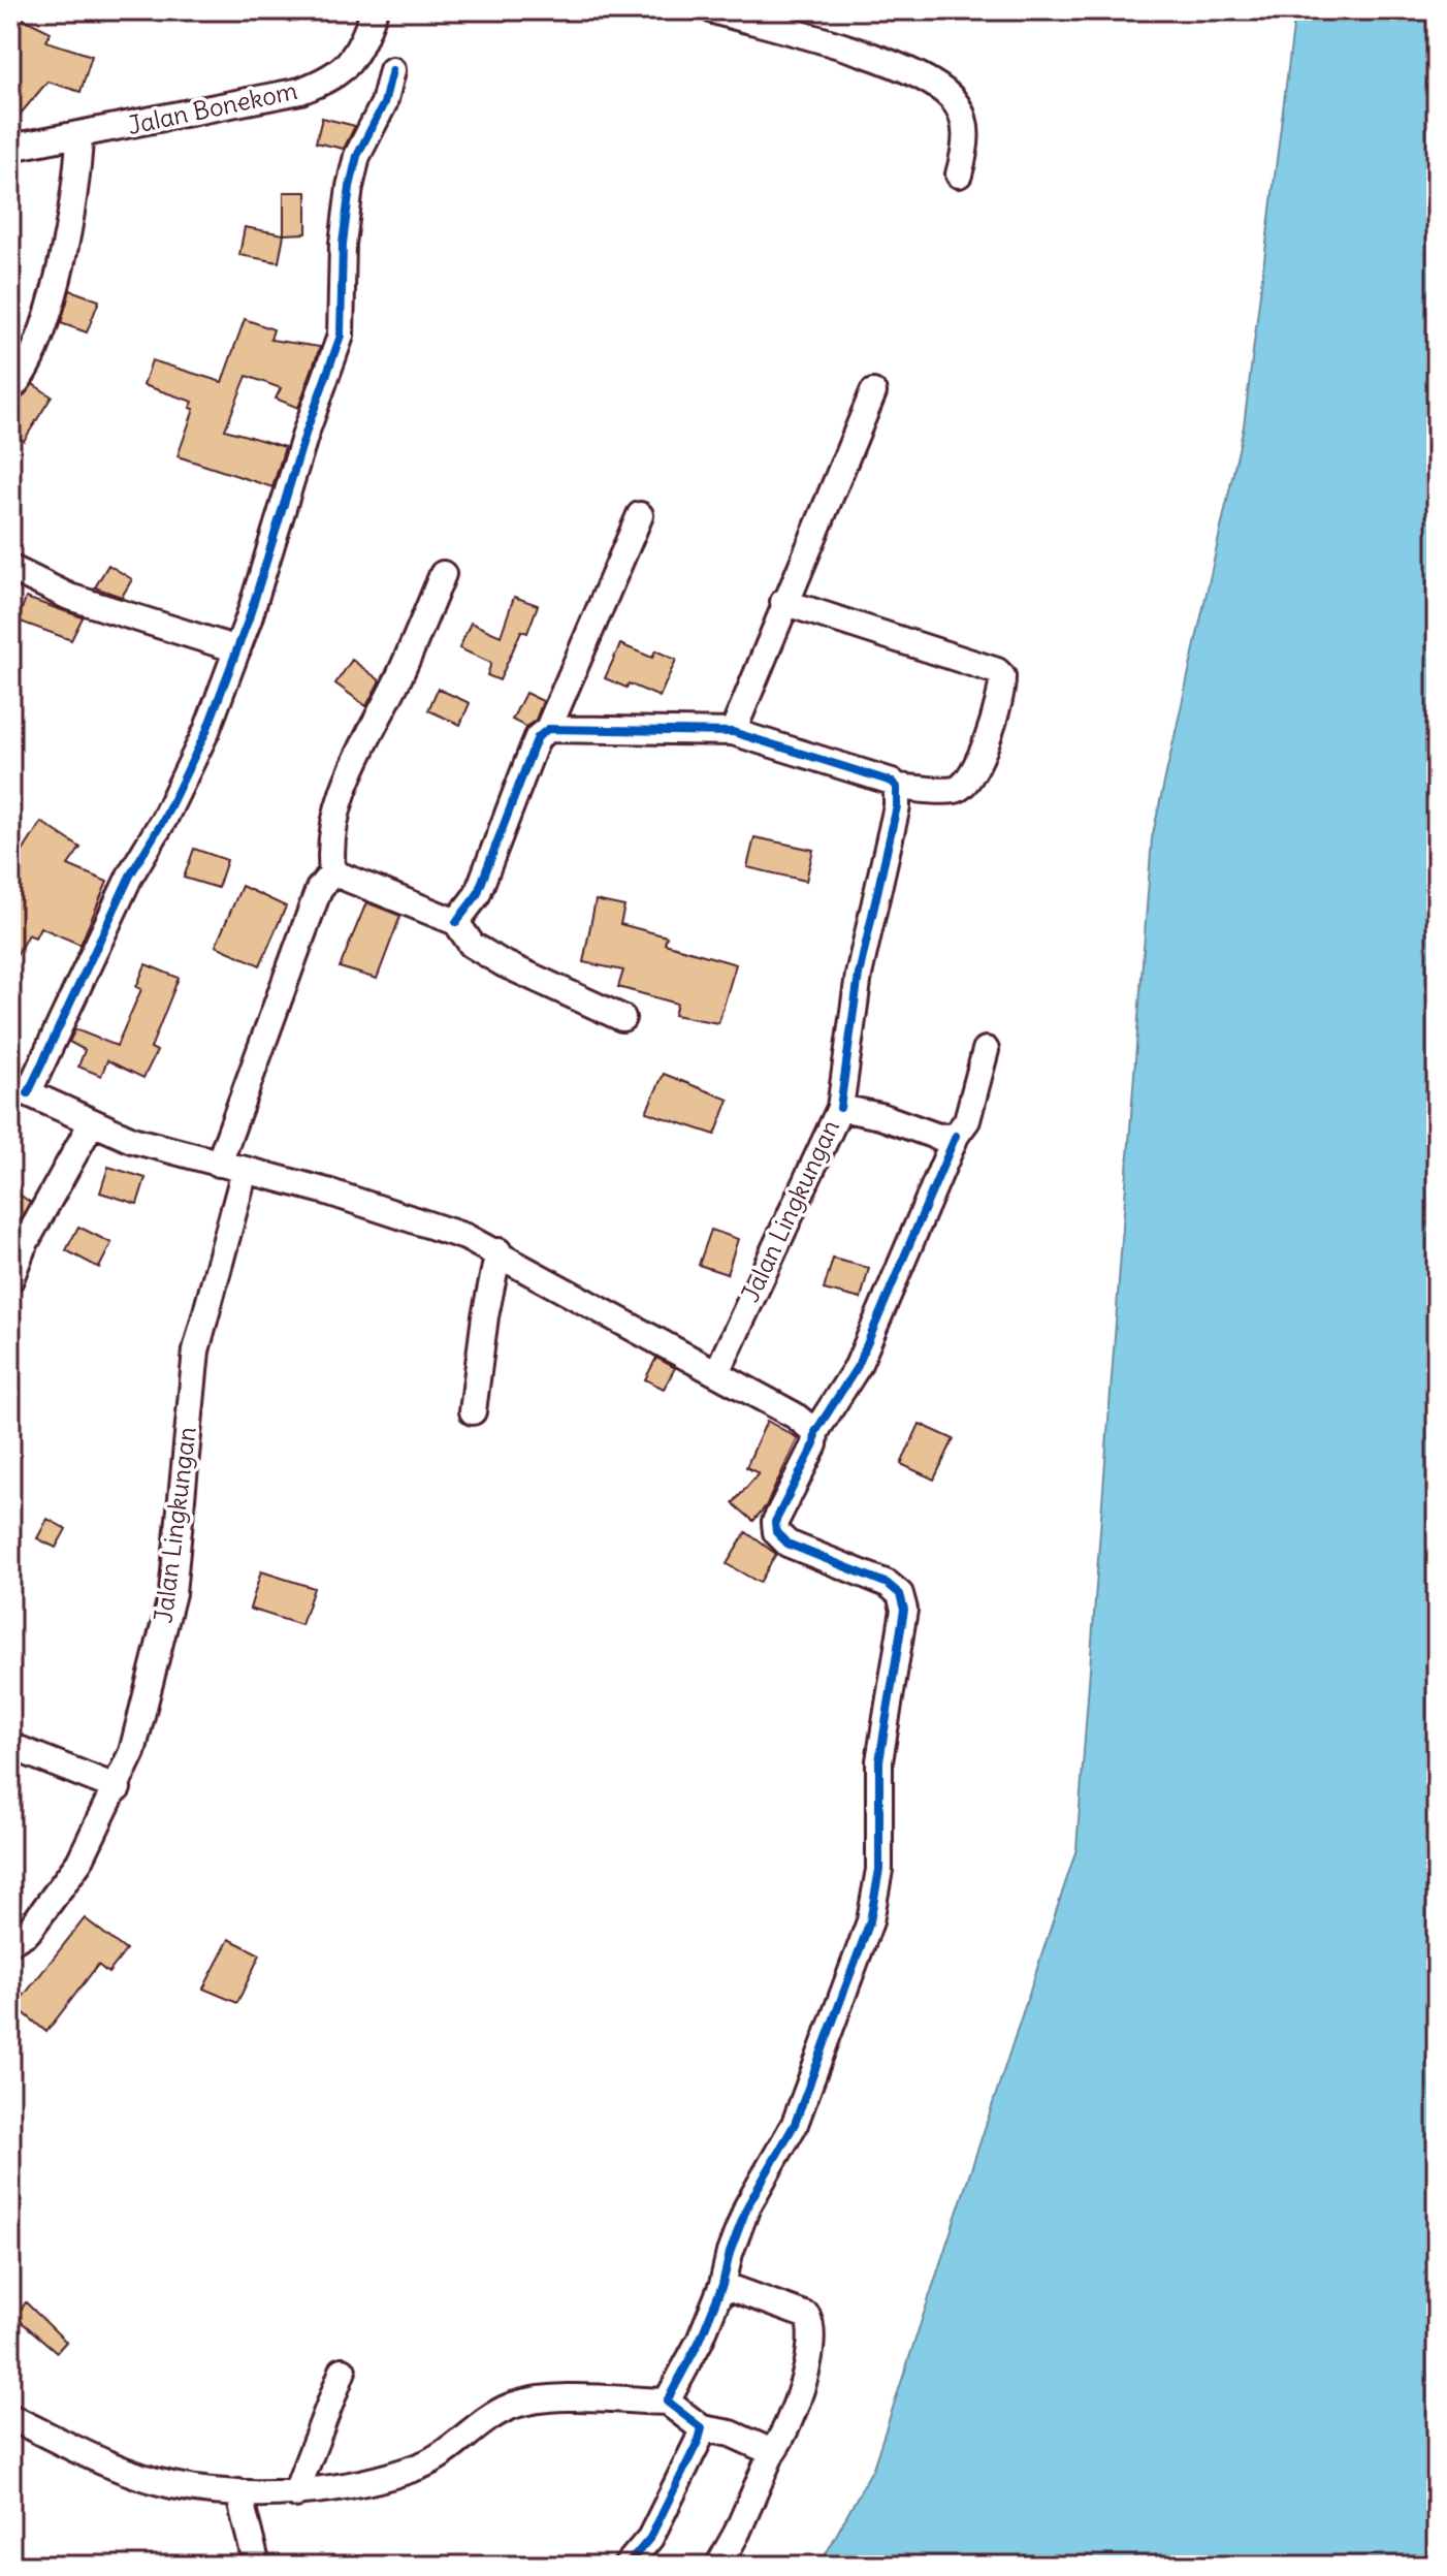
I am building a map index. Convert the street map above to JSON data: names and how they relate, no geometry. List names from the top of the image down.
{
  "streets": {
    "street": ["Jalan Bonekom", "Jalan Lingkungan"]
  }
}
